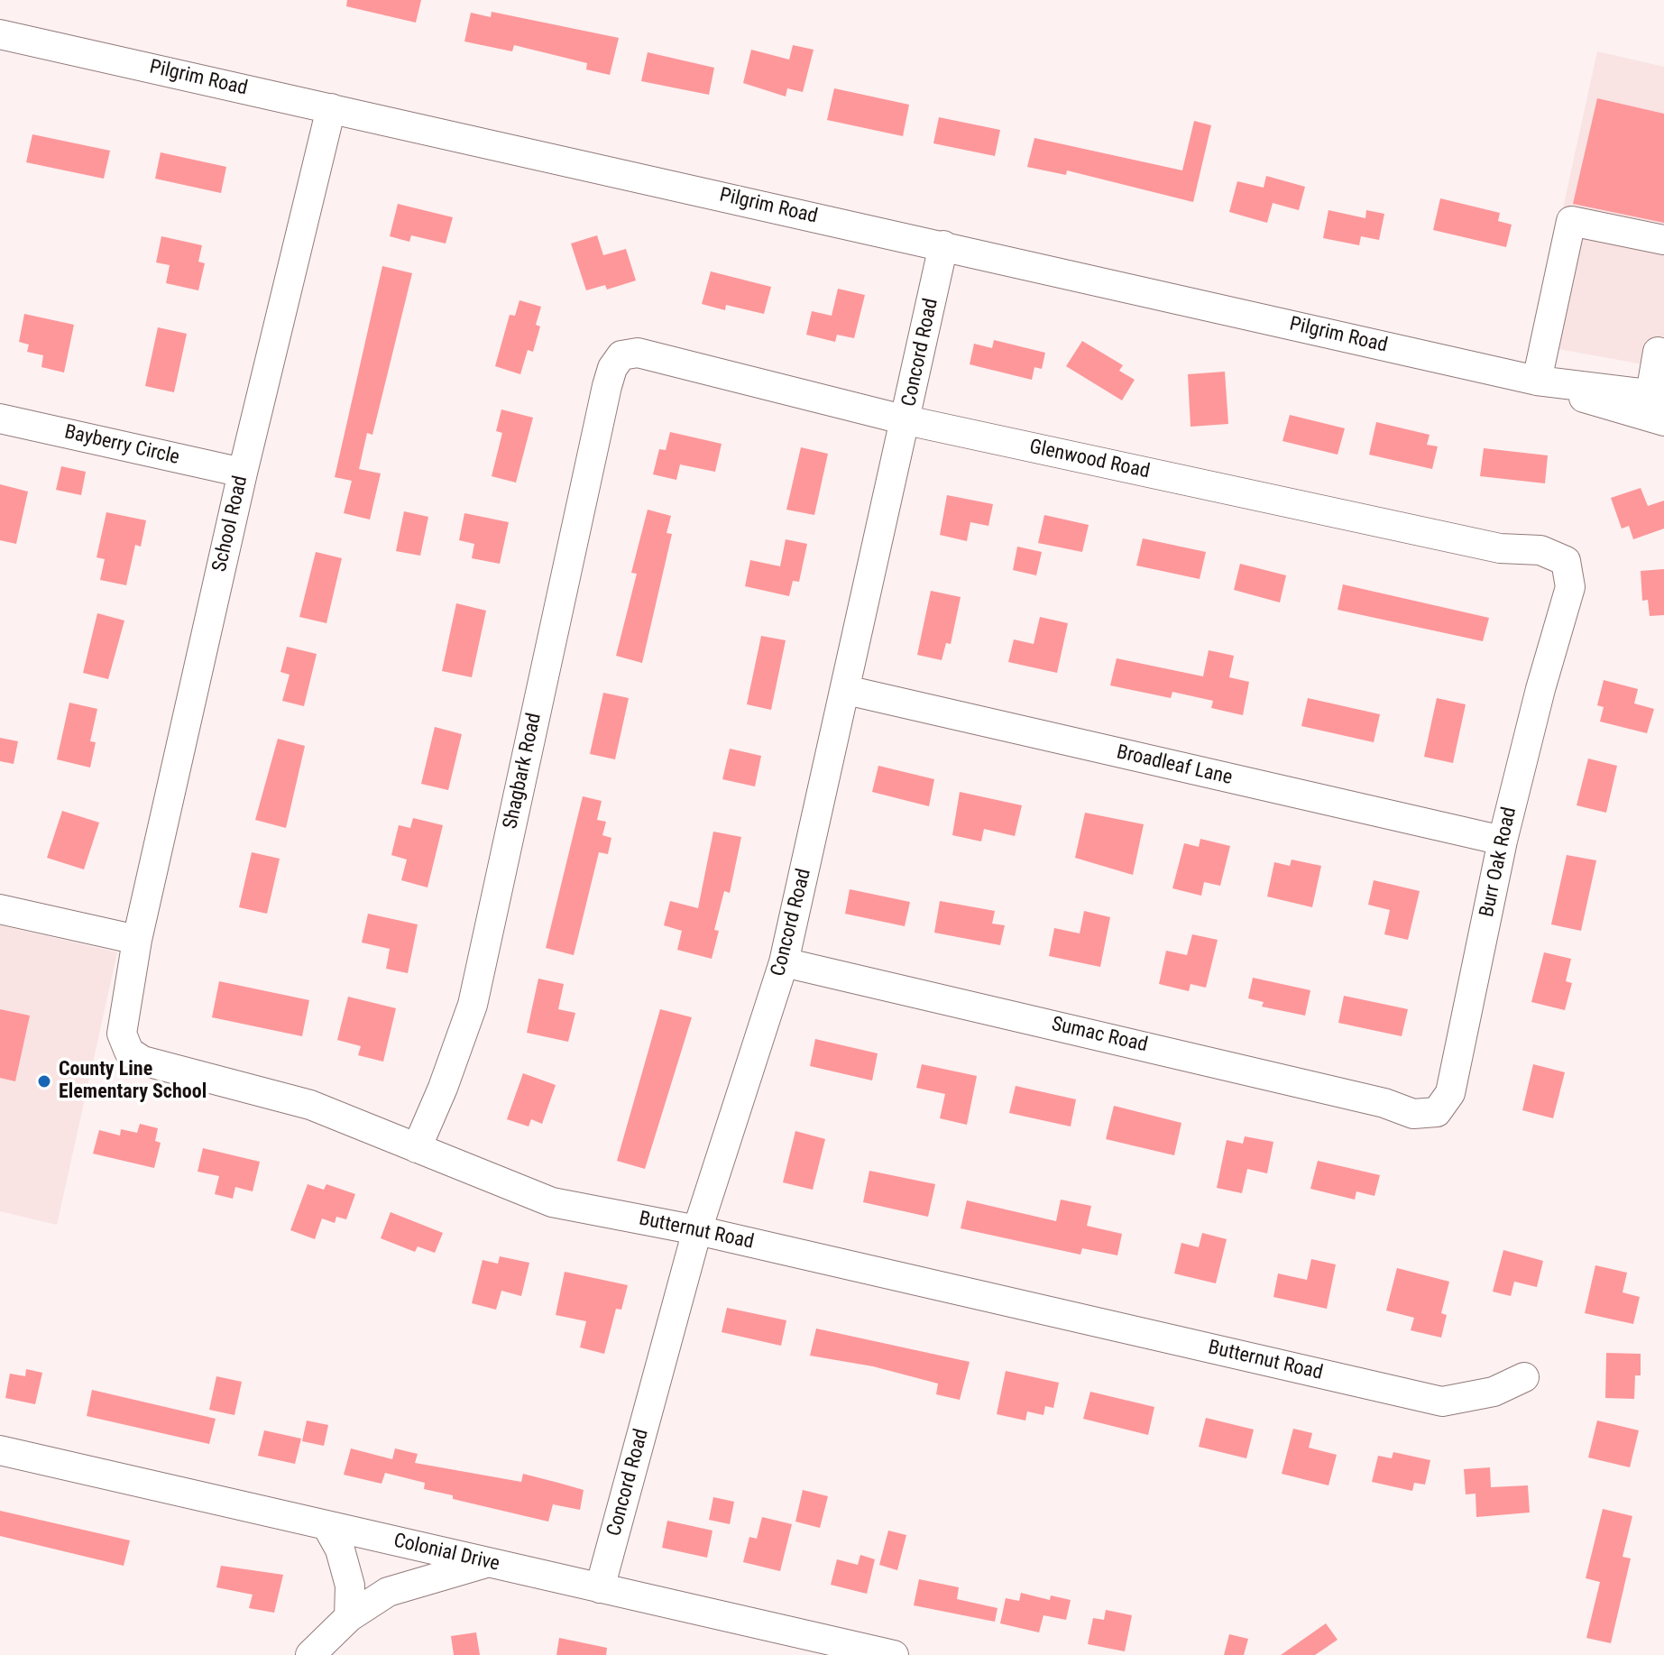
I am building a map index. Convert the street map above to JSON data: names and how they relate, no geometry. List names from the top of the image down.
{
  "streets": {
    "street": [
      "Pilgrim Road",
      "Concord Road",
      "Bayberry Circle",
      "Glenwood Road",
      "School Road",
      "Broadleaf Lane",
      "Shagbark Road",
      "Burr Oak Road",
      "Sumac Road",
      "Butternut Road",
      "Colonial Drive"
    ]
  },
  "crossings": [
    ["Pilgrim Road", "Concord Road"],
    ["Pilgrim Road", "School Road"],
    ["Concord Road", "Glenwood Road"],
    ["Concord Road", "Broadleaf Lane"],
    ["Concord Road", "Sumac Road"],
    ["Concord Road", "Butternut Road"],
    ["Concord Road", "Colonial Drive"],
    ["Bayberry Circle", "School Road"],
    ["Glenwood Road", "Shagbark Road"],
    ["Glenwood Road", "Burr Oak Road"],
    ["School Road", "Butternut Road"],
    ["Broadleaf Lane", "Burr Oak Road"],
    ["Shagbark Road", "Butternut Road"],
    ["Burr Oak Road", "Sumac Road"]
  ],
  "places": ["County Line Elementary School"]
}
